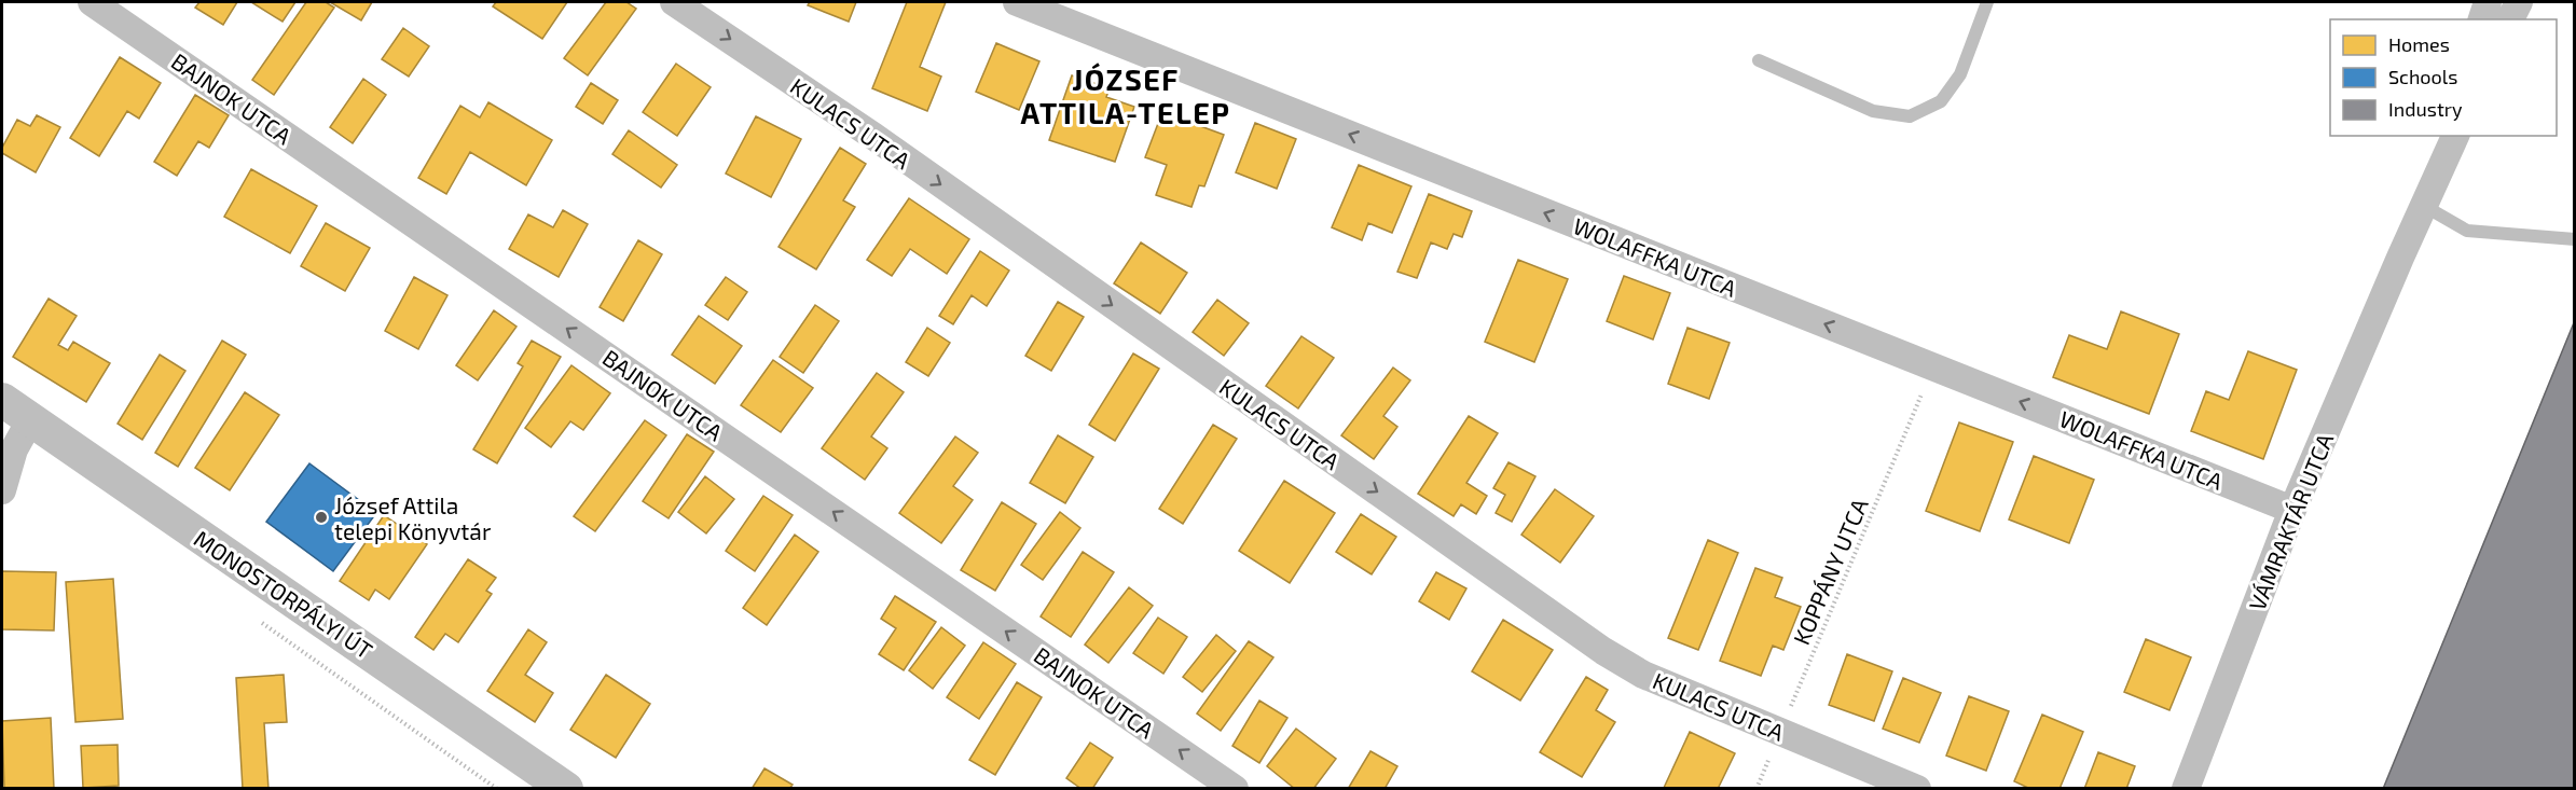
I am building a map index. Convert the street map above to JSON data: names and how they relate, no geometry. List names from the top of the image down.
{
  "streets": {
    "street": [
      "BAJNOK UTCA",
      "KULACS UTCA",
      "WOLAFFKA UTCA",
      "VÁMRAKTÁR UTCA",
      "MONOSTORPÁLYI ÚT"
    ],
    "path": ["KOPPÁNY UTCA"]
  },
  "crossings": [
    ["KULACS UTCA", "KOPPÁNY UTCA"],
    ["WOLAFFKA UTCA", "VÁMRAKTÁR UTCA"],
    ["WOLAFFKA UTCA", "KOPPÁNY UTCA"]
  ],
  "one_way": ["BAJNOK UTCA", "KULACS UTCA", "WOLAFFKA UTCA"],
  "districts": ["JÓZSEF ATTILA-TELEP"],
  "places": ["József Attila telepi Könyvtár"],
  "legend": ["Homes", "Schools", "Industry"]
}
